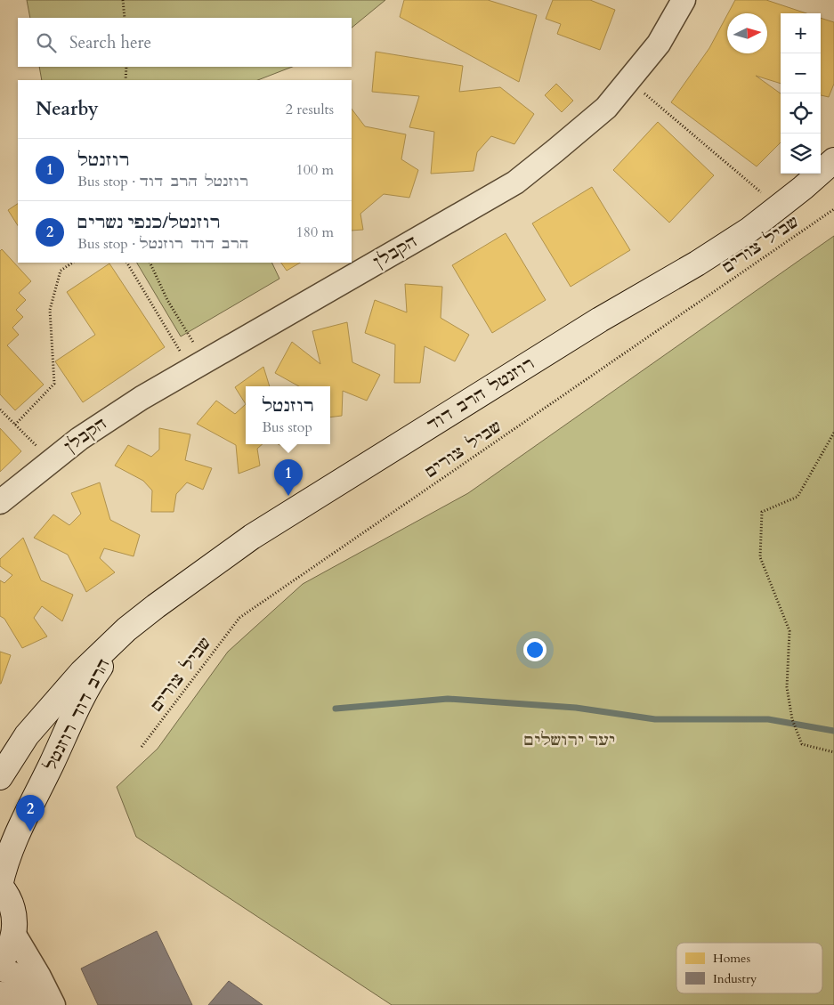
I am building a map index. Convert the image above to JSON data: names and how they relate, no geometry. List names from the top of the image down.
{
  "streets": {
    "street": ["הקבלן", "רוזנטל הרב דוד", "הרב דוד רוזנטל"],
    "path": ["שביל צורים"]
  },
  "crossings": [
    ["רוזנטל הרב דוד", "הרב דוד רוזנטל"]
  ],
  "parks": ["יער ירושלים"],
  "legend": ["Homes", "Industry"],
  "north": "right",
  "page": {
    "map_buttons": ["+", "−"],
    "search": "Search here",
    "heading": ["Nearby", "2 results"],
    "list": [
      {
        "mark": "1",
        "name": "רוזנטל",
        "note": "Bus stop · רוזנטל הרב דוד",
        "value": "100 m"
      },
      {
        "mark": "2",
        "name": "רוזנטל/כנפי נשרים",
        "note": "Bus stop · הרב דוד רוזנטל",
        "value": "180 m"
      }
    ],
    "popup": ["רוזנטל", "Bus stop"],
    "pins": ["1", "2"]
  }
}
